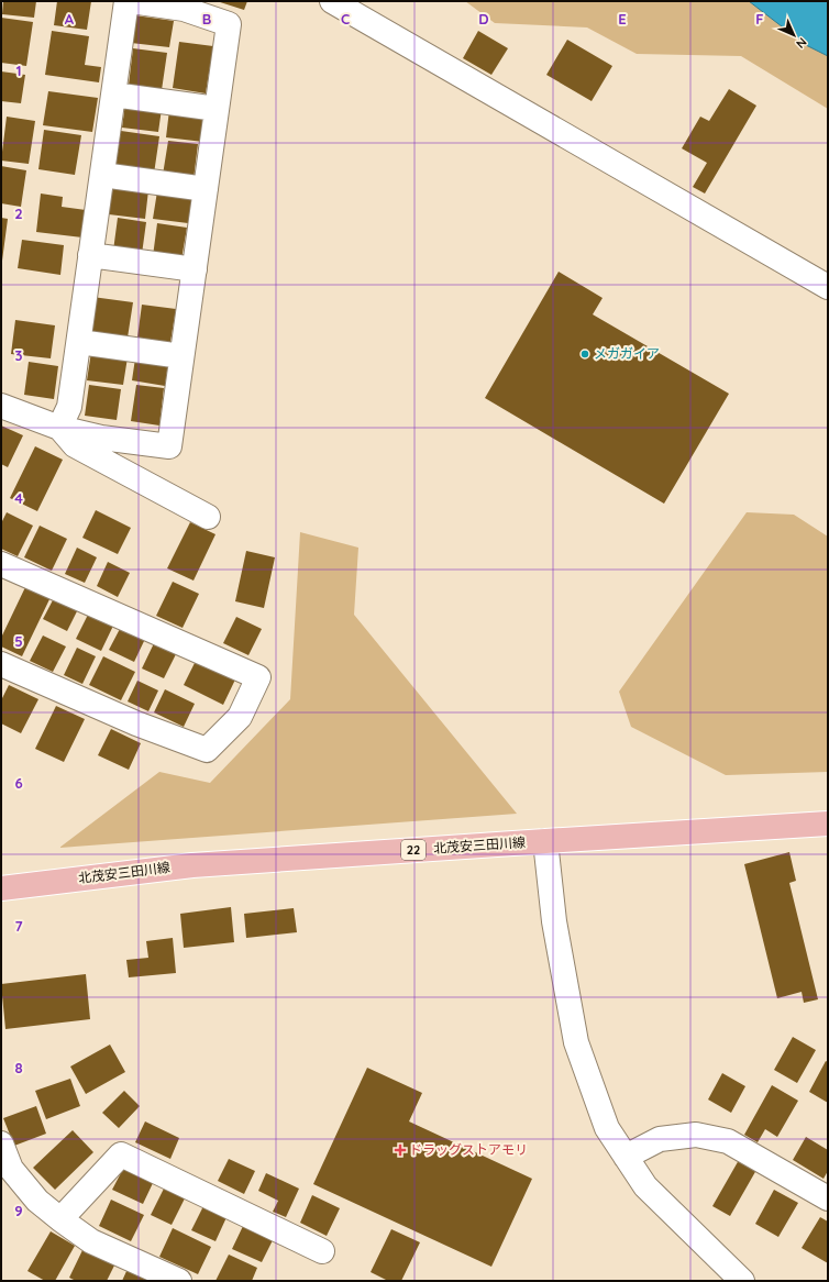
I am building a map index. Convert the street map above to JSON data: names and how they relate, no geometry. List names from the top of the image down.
{
  "streets": {
    "main road": ["北茂安三田川線", "22"]
  },
  "places": {
    "other": ["メガガイア"],
    "health": ["ドラッグストアモリ"]
  },
  "north": "bottom right",
  "grid": {
    "columns": [
      "A",
      "B",
      "C",
      "D",
      "E",
      "F"
    ],
    "rows": [
      "1",
      "2",
      "3",
      "4",
      "5",
      "6",
      "7",
      "8",
      "9"
    ]
  }
}
